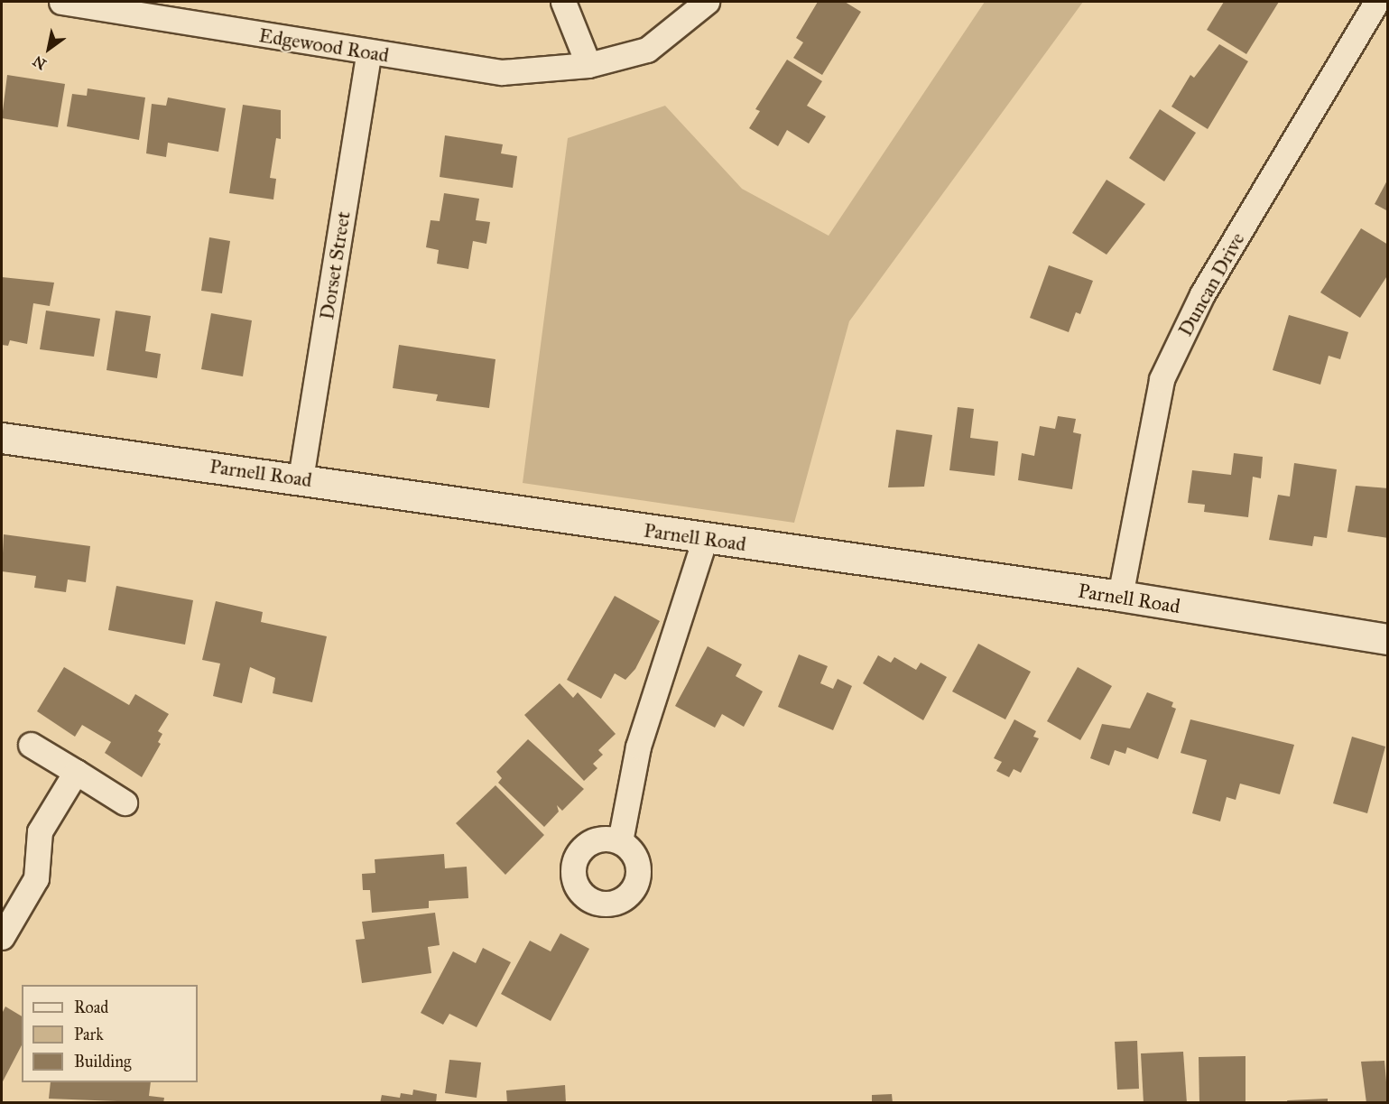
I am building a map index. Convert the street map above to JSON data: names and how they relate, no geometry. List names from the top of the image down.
{
  "streets": {
    "street": [
      "Edgewood Road",
      "Dorset Street",
      "Duncan Drive",
      "Parnell Road"
    ]
  },
  "crossings": [
    ["Edgewood Road", "Dorset Street"],
    ["Dorset Street", "Parnell Road"],
    ["Duncan Drive", "Parnell Road"]
  ],
  "legend": ["Road", "Park", "Building"],
  "north": "bottom left"
}
